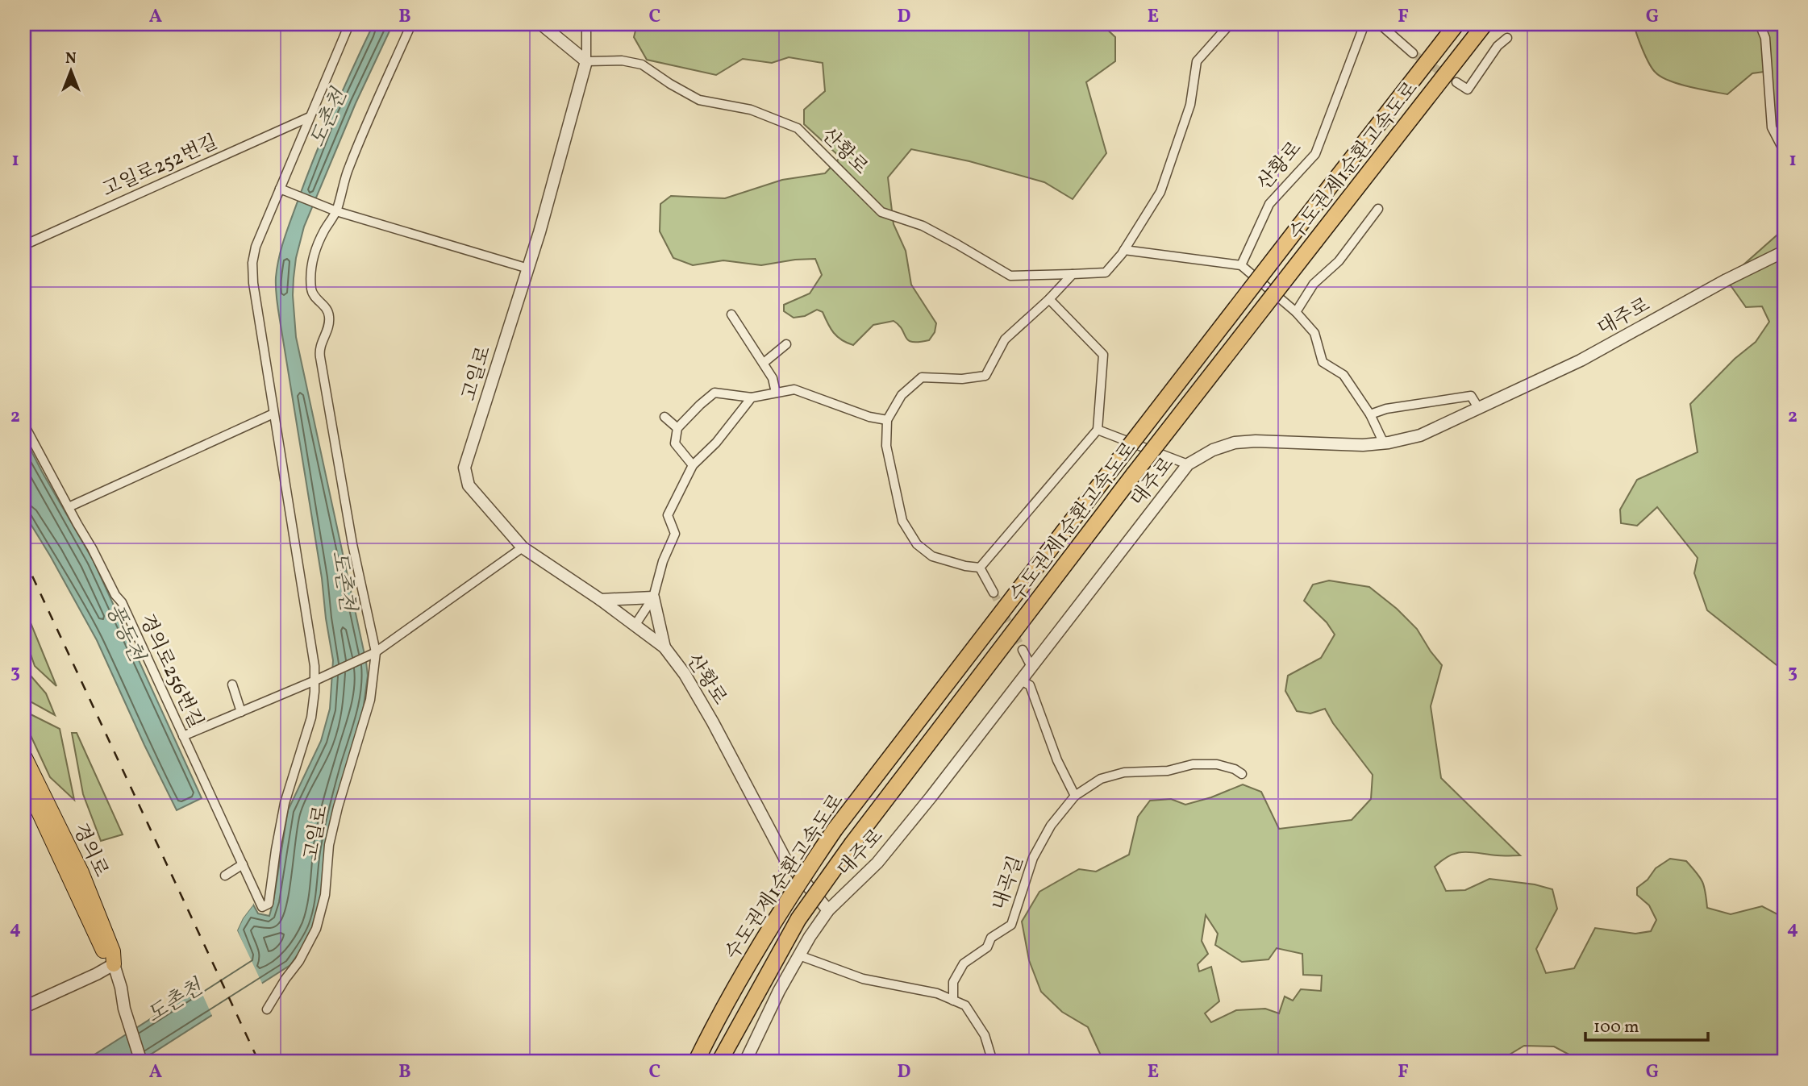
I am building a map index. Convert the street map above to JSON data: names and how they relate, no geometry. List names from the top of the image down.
{
  "streets": {
    "highway": ["수도권제1순환고속도로"],
    "main road": ["경의로"],
    "street": [
      "산황로",
      "고일로252번길",
      "대주로",
      "고일로",
      "경의로256번길",
      "내곡길"
    ]
  },
  "crossings": [
    ["산황로", "대주로"],
    ["산황로", "고일로"]
  ],
  "water": ["도촌천", "풍동천"],
  "scale_bar": "100 m",
  "north": "top",
  "grid": {
    "columns": [
      "A",
      "B",
      "C",
      "D",
      "E",
      "F",
      "G"
    ],
    "rows": [
      "1",
      "2",
      "3",
      "4"
    ]
  }
}
